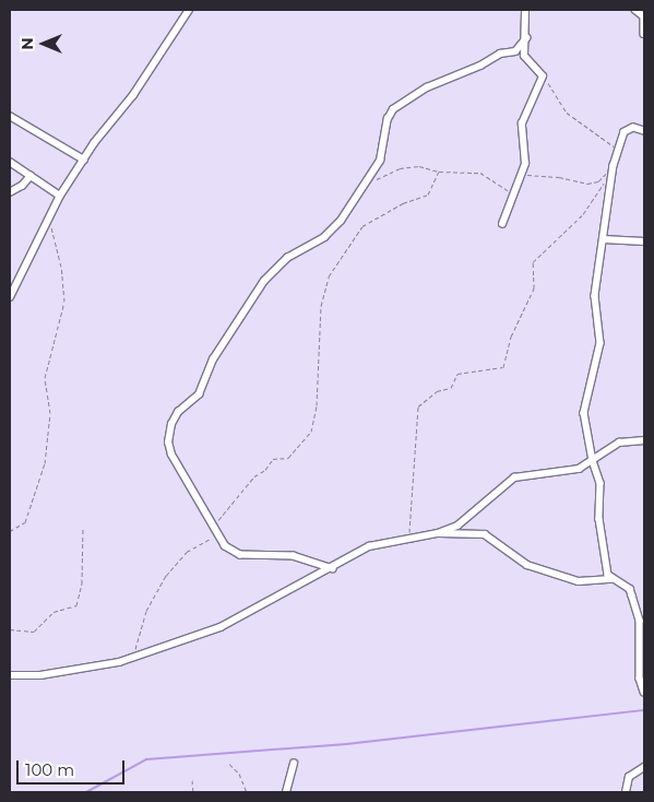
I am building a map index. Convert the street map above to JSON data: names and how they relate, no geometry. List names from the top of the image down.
{
  "scale_bar": "100 m",
  "north": "left"
}
